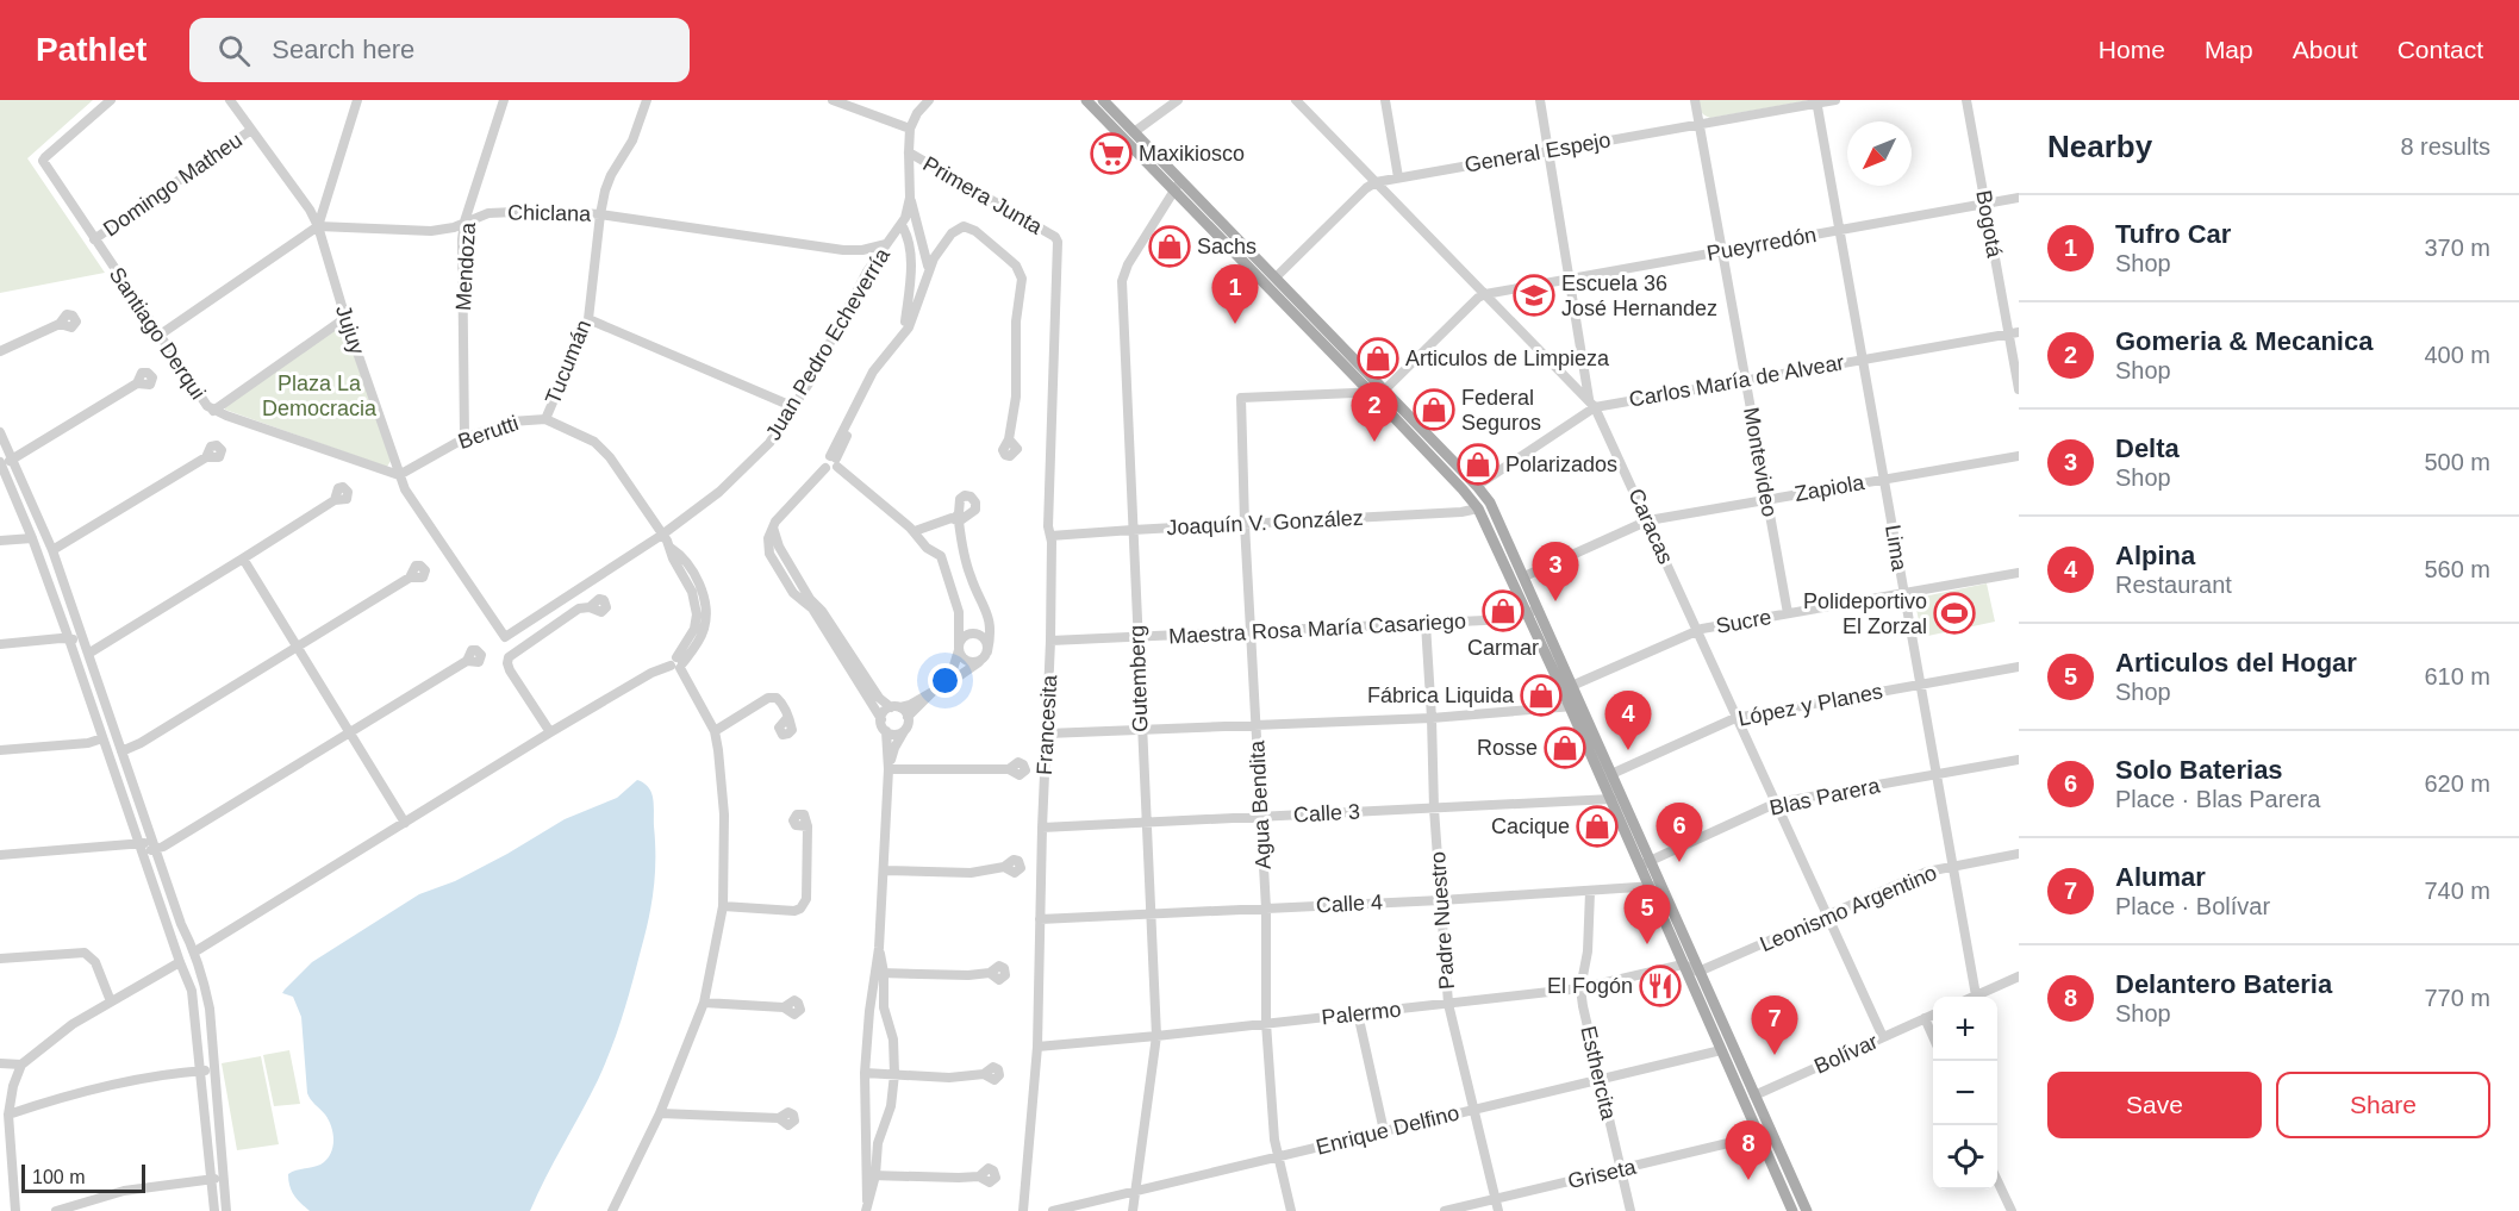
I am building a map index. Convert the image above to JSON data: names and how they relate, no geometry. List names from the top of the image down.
{
  "streets": {
    "street": [
      "General Espejo",
      "Domingo Matheu",
      "Primera Junta",
      "Chiclana",
      "Bogotá",
      "Pueyrredón",
      "Mendoza",
      "Jujuy",
      "Santiago Derqui",
      "Juan Pedro Echeverría",
      "Tucumán",
      "Carlos María de Alvear",
      "Berutti",
      "Montevideo",
      "Zapiola",
      "Joaquín V. González",
      "Caracas",
      "Lima",
      "Sucre",
      "Maestra Rosa María Casariego",
      "Gutemberg",
      "López y Planes",
      "Francesita",
      "Blas Parera",
      "Agua Bendita",
      "Calle 3",
      "Calle 4",
      "Leonismo Argentino",
      "Padre Nuestro",
      "Palermo",
      "Bolívar",
      "Esthercita",
      "Enrique Delfino",
      "Griseta"
    ]
  },
  "crossings": [
    ["General Espejo", "Montevideo"],
    ["General Espejo", "Caracas"],
    ["General Espejo", "Lima"],
    ["Domingo Matheu", "Jujuy"],
    ["Domingo Matheu", "Santiago Derqui"],
    ["Primera Junta", "Juan Pedro Echeverría"],
    ["Primera Junta", "Francesita"],
    ["Chiclana", "Mendoza"],
    ["Chiclana", "Jujuy"],
    ["Chiclana", "Juan Pedro Echeverría"],
    ["Chiclana", "Tucumán"],
    ["Bogotá", "Pueyrredón"],
    ["Bogotá", "Carlos María de Alvear"],
    ["Pueyrredón", "Montevideo"],
    ["Pueyrredón", "Caracas"],
    ["Pueyrredón", "Lima"],
    ["Mendoza", "Berutti"],
    ["Jujuy", "Santiago Derqui"],
    ["Jujuy", "Juan Pedro Echeverría"],
    ["Jujuy", "Berutti"],
    ["Santiago Derqui", "Berutti"],
    ["Juan Pedro Echeverría", "Berutti"],
    ["Tucumán", "Berutti"],
    ["Carlos María de Alvear", "Montevideo"],
    ["Carlos María de Alvear", "Caracas"],
    ["Carlos María de Alvear", "Lima"],
    ["Montevideo", "Zapiola"],
    ["Montevideo", "Sucre"],
    ["Zapiola", "Caracas"],
    ["Zapiola", "Lima"],
    ["Joaquín V. González", "Gutemberg"],
    ["Joaquín V. González", "Francesita"],
    ["Joaquín V. González", "Agua Bendita"],
    ["Caracas", "Sucre"],
    ["Caracas", "López y Planes"],
    ["Caracas", "Blas Parera"],
    ["Caracas", "Leonismo Argentino"],
    ["Caracas", "Bolívar"],
    ["Lima", "Sucre"],
    ["Lima", "López y Planes"],
    ["Lima", "Blas Parera"],
    ["Lima", "Leonismo Argentino"],
    ["Maestra Rosa María Casariego", "Gutemberg"],
    ["Maestra Rosa María Casariego", "Francesita"],
    ["Maestra Rosa María Casariego", "Agua Bendita"],
    ["Maestra Rosa María Casariego", "Padre Nuestro"],
    ["Gutemberg", "Calle 3"],
    ["Gutemberg", "Calle 4"],
    ["Gutemberg", "Palermo"],
    ["Gutemberg", "Enrique Delfino"],
    ["Francesita", "Calle 3"],
    ["Francesita", "Calle 4"],
    ["Francesita", "Palermo"],
    ["Agua Bendita", "Calle 3"],
    ["Agua Bendita", "Calle 4"],
    ["Agua Bendita", "Palermo"],
    ["Agua Bendita", "Enrique Delfino"],
    ["Calle 3", "Padre Nuestro"],
    ["Calle 4", "Padre Nuestro"],
    ["Calle 4", "Esthercita"],
    ["Padre Nuestro", "Palermo"],
    ["Padre Nuestro", "Enrique Delfino"],
    ["Padre Nuestro", "Griseta"],
    ["Palermo", "Esthercita"],
    ["Esthercita", "Enrique Delfino"],
    ["Esthercita", "Griseta"]
  ],
  "parks": ["Plaza La Democracia"],
  "places": {
    "supermarket": ["Maxikiosco"],
    "shop": [
      "Sachs",
      "Articulos de Limpieza",
      "Federal Seguros",
      "Polarizados",
      "Carmar",
      "Fábrica Liquida",
      "Rosse",
      "Cacique"
    ],
    "school or university": ["Escuela 36 José Hernandez"],
    "sports": ["Polideportivo El Zorzal"],
    "restaurant": ["El Fogón"]
  },
  "scale_bar": "100 m",
  "north": "bottom left",
  "page": {
    "header": "Pathlet",
    "search": "Search here",
    "nav": [
      "Home",
      "Map",
      "About",
      "Contact"
    ],
    "heading": ["Nearby", "8 results"],
    "list": [
      {
        "mark": "1",
        "name": "Tufro Car",
        "note": "Shop",
        "value": "370 m"
      },
      {
        "mark": "2",
        "name": "Gomeria & Mecanica",
        "note": "Shop",
        "value": "400 m"
      },
      {
        "mark": "3",
        "name": "Delta",
        "note": "Shop",
        "value": "500 m"
      },
      {
        "mark": "4",
        "name": "Alpina",
        "note": "Restaurant",
        "value": "560 m"
      },
      {
        "mark": "5",
        "name": "Articulos del Hogar",
        "note": "Shop",
        "value": "610 m"
      },
      {
        "mark": "6",
        "name": "Solo Baterias",
        "note": "Place · Blas Parera",
        "value": "620 m"
      },
      {
        "mark": "7",
        "name": "Alumar",
        "note": "Place · Bolívar",
        "value": "740 m"
      },
      {
        "mark": "8",
        "name": "Delantero Bateria",
        "note": "Shop",
        "value": "770 m"
      }
    ],
    "pins": [
      "1",
      "2",
      "3",
      "4",
      "6",
      "5",
      "7",
      "8"
    ],
    "map_buttons": ["+", "−"],
    "buttons": ["Save", "Share"],
    "scale": "100 m"
  }
}
